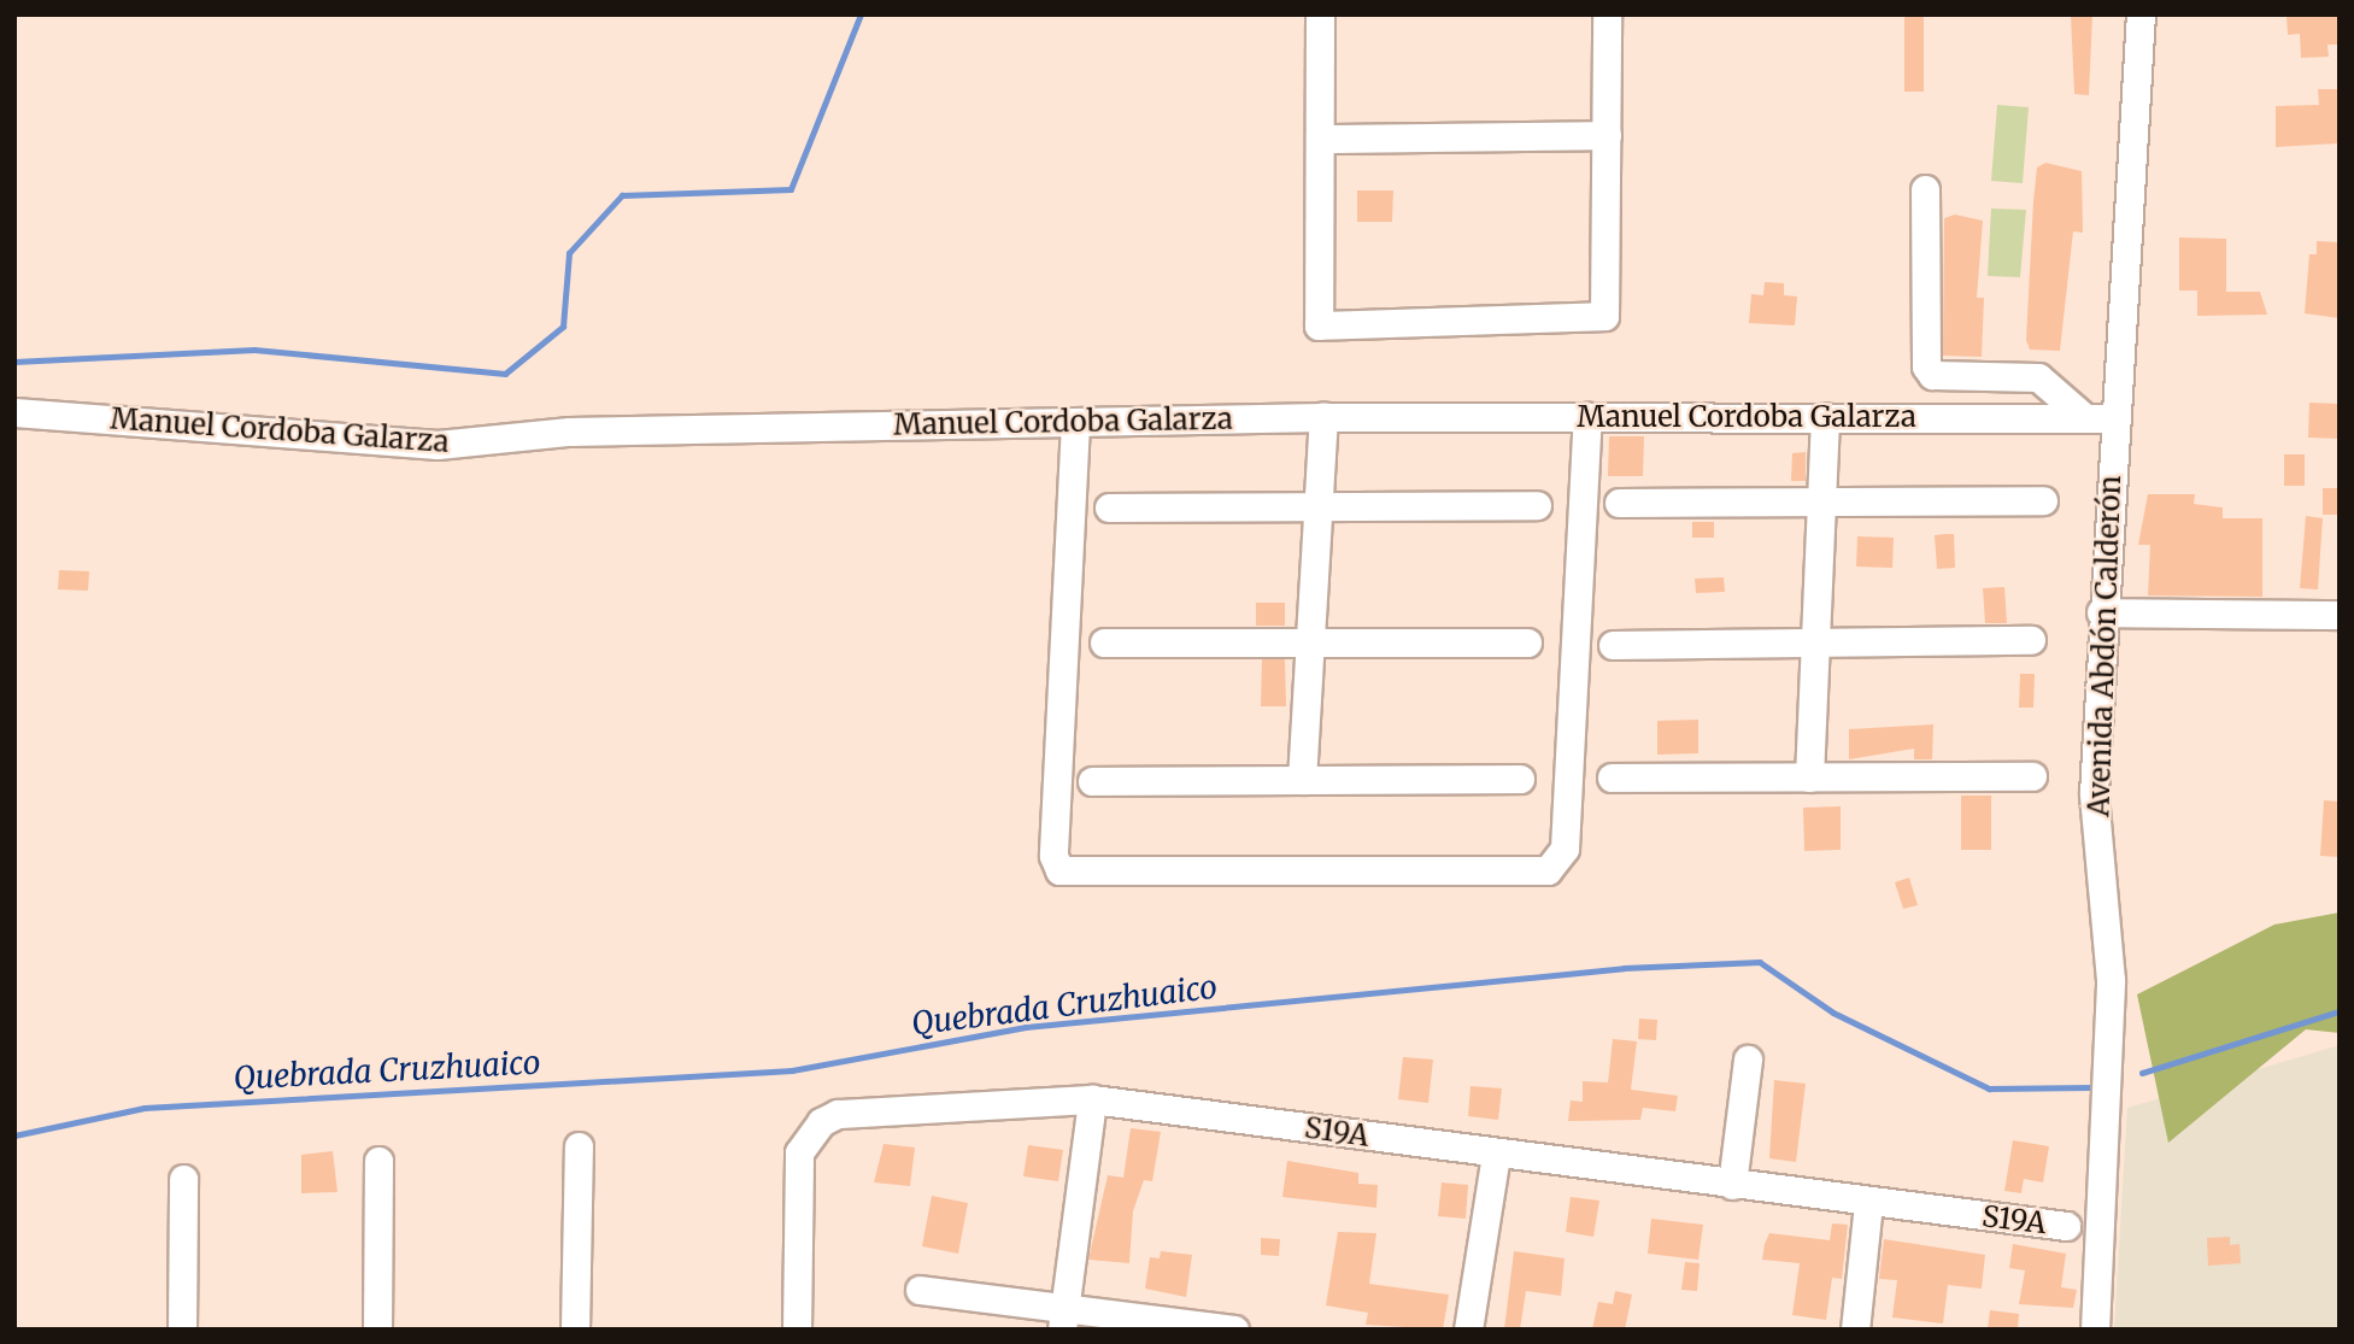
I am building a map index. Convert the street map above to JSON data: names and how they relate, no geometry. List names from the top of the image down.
{
  "streets": {
    "street": ["Manuel Cordoba Galarza", "Avenida Abdón Calderón", "S19A"]
  },
  "crossings": [
    ["Manuel Cordoba Galarza", "Avenida Abdón Calderón"]
  ],
  "water": ["Quebrada Cruzhuaico"]
}
